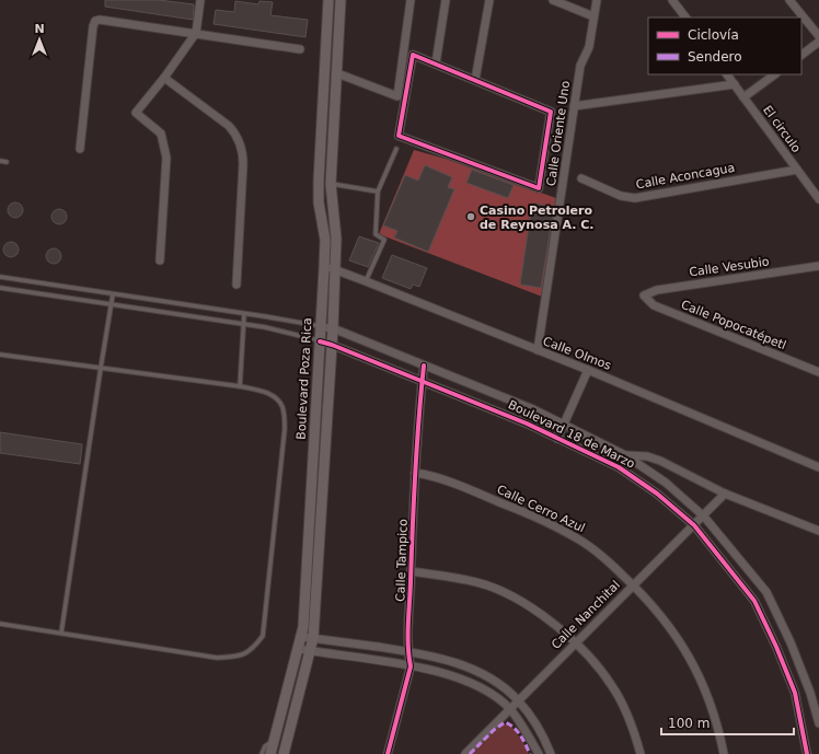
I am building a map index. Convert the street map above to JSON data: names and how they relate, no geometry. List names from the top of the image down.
{
  "streets": {
    "main road": ["Boulevard Poza Rica"],
    "street": [
      "El circulo",
      "Calle Oriente Uno",
      "Calle Aconcagua",
      "Calle Vesubio",
      "Calle Popocatépetl",
      "Calle Olmos",
      "Boulevard 18 de Marzo",
      "Calle Cerro Azul",
      "Calle Tampico",
      "Calle Nanchital"
    ]
  },
  "crossings": [
    ["El circulo", "Calle Aconcagua"],
    ["Calle Oriente Uno", "Calle Olmos"],
    ["Calle Vesubio", "Calle Popocatépetl"],
    ["Calle Olmos", "Boulevard Poza Rica"],
    ["Boulevard Poza Rica", "Boulevard 18 de Marzo"],
    ["Boulevard 18 de Marzo", "Calle Tampico"],
    ["Boulevard 18 de Marzo", "Calle Nanchital"],
    ["Calle Cerro Azul", "Calle Tampico"],
    ["Calle Cerro Azul", "Calle Nanchital"]
  ],
  "places": ["Casino Petrolero de Reynosa A. C."],
  "legend": ["Ciclovía", "Sendero"],
  "scale_bar": "100 m",
  "north": "top"
}
